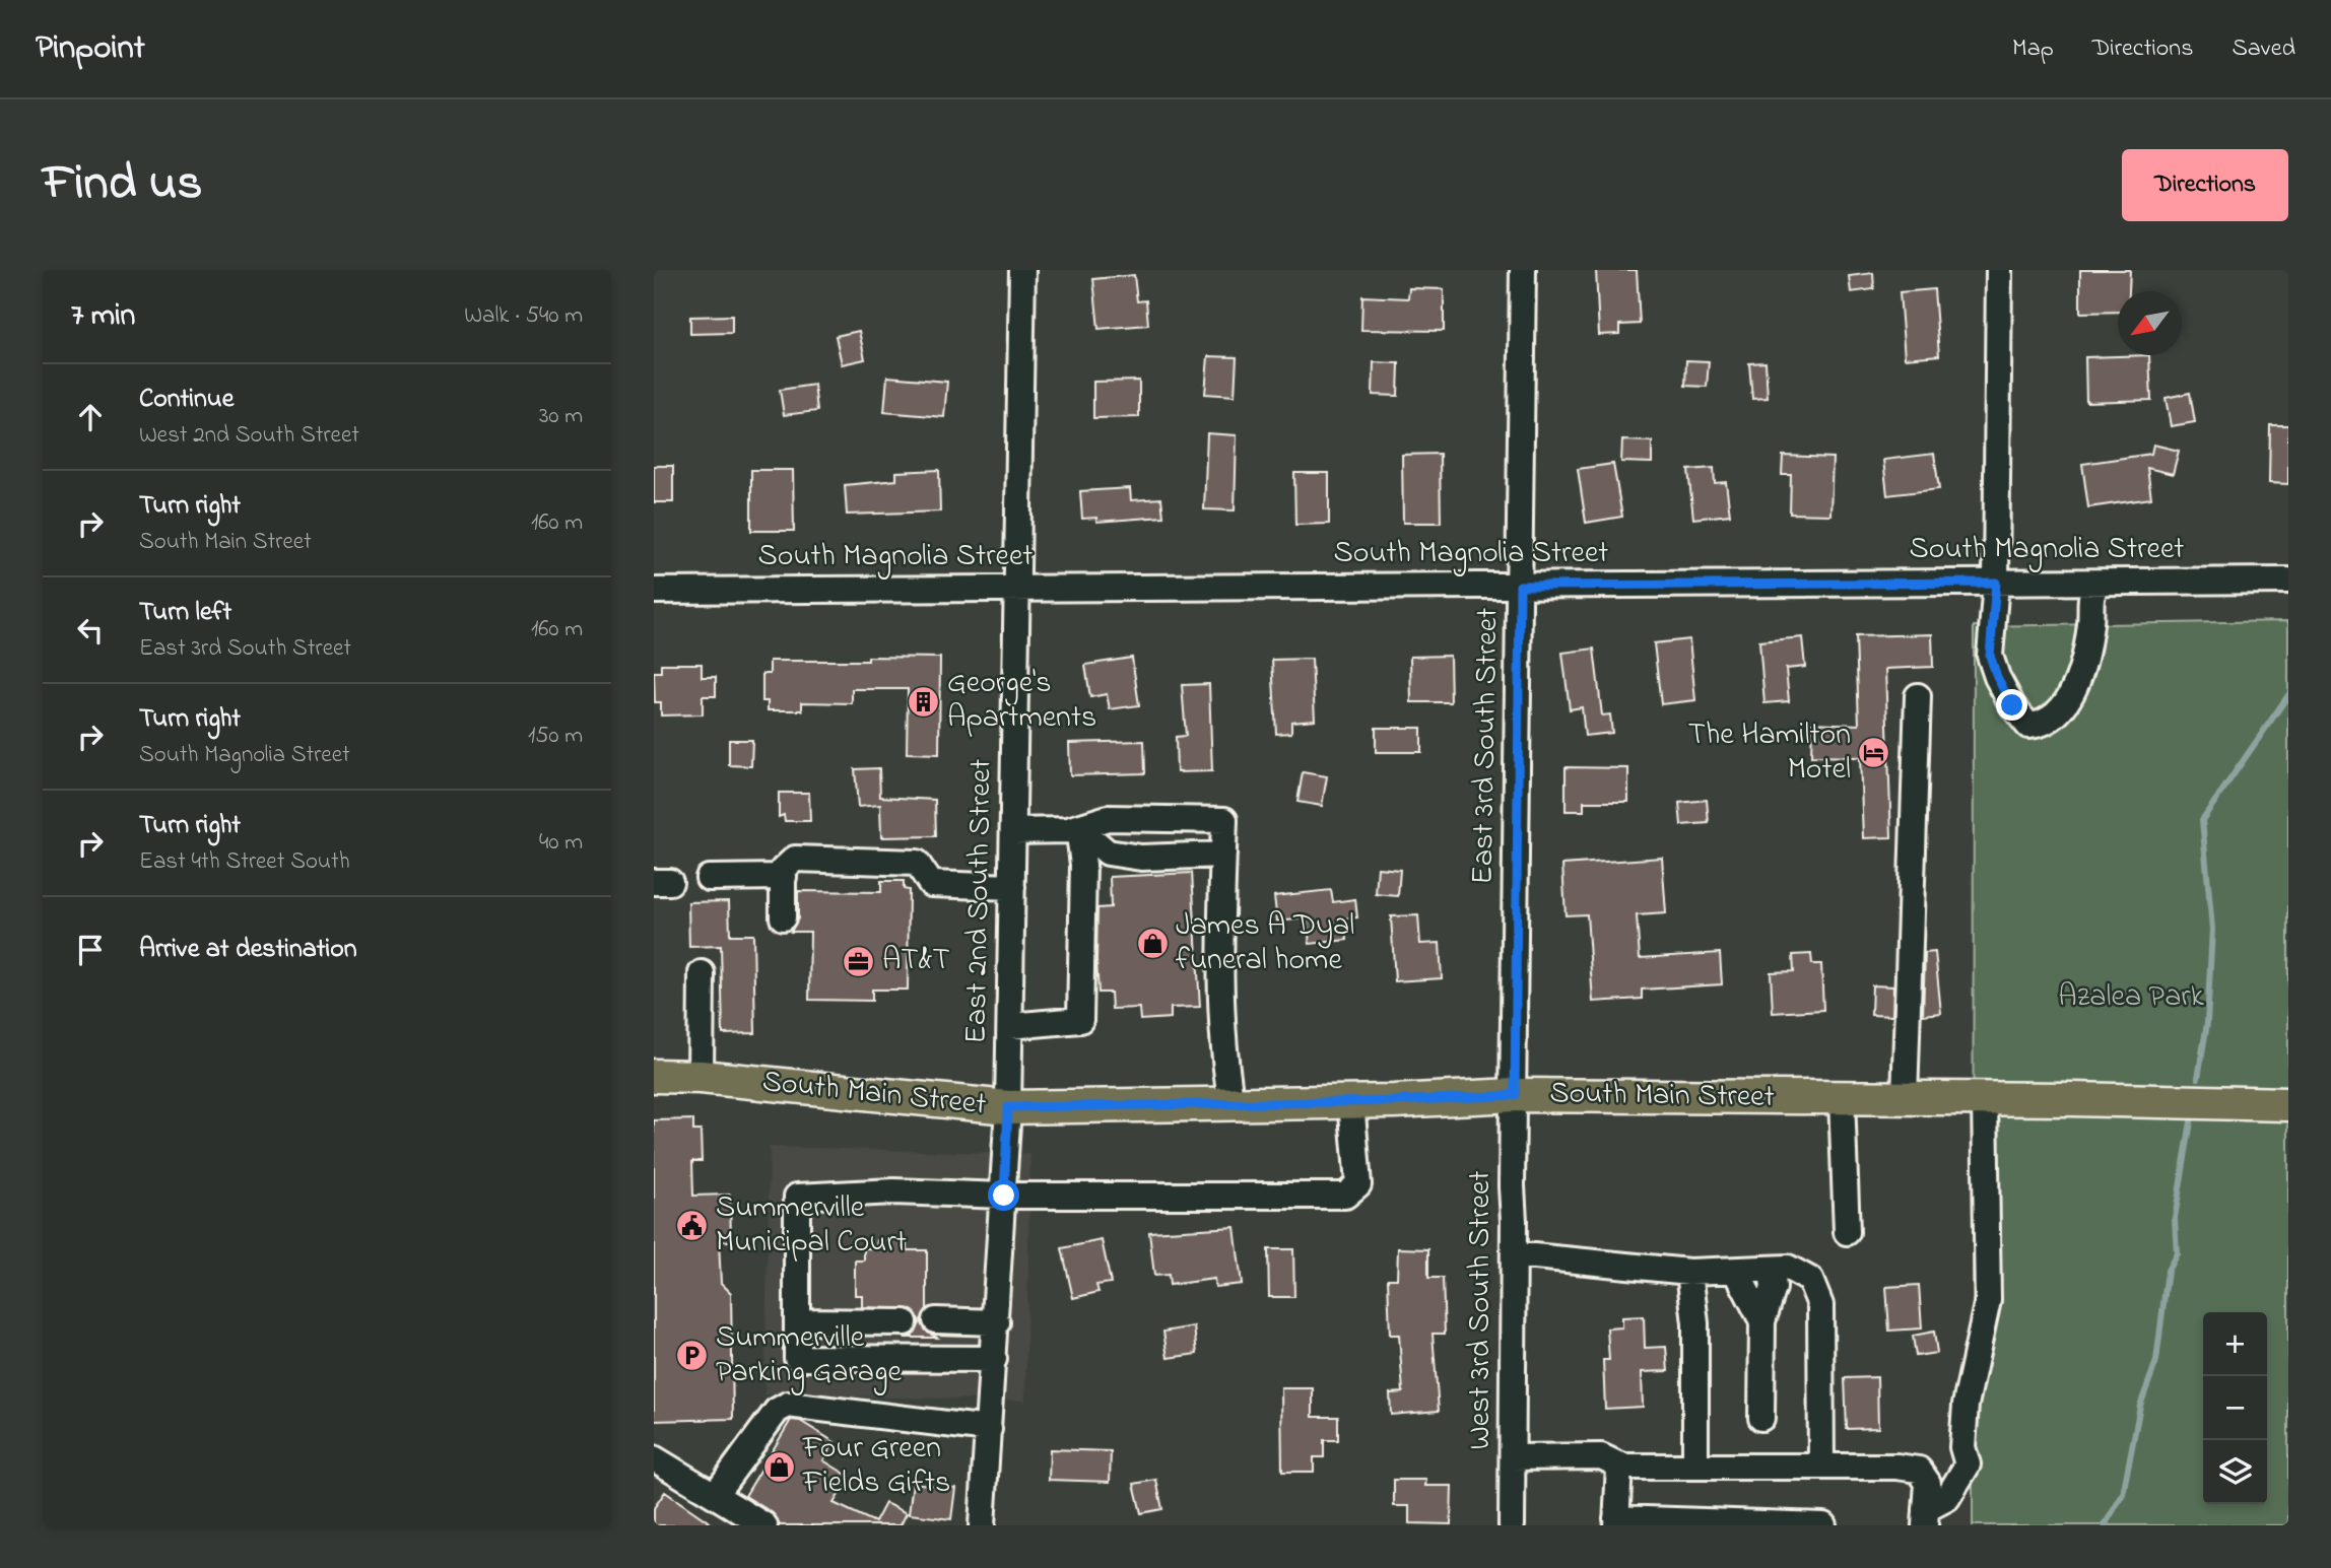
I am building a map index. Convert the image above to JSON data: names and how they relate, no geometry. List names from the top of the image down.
{
  "streets": {
    "main road": ["South Main Street"],
    "street": [
      "South Magnolia Street",
      "East 3rd South Street",
      "East 2nd South Street",
      "West 3rd South Street"
    ]
  },
  "crossings": [
    ["South Magnolia Street", "East 3rd South Street"],
    ["South Magnolia Street", "East 2nd South Street"],
    ["East 3rd South Street", "South Main Street"],
    ["East 3rd South Street", "West 3rd South Street"],
    ["East 2nd South Street", "South Main Street"],
    ["South Main Street", "West 3rd South Street"]
  ],
  "parks": ["Azalea Park"],
  "places": {
    "building": ["George's Apartments"],
    "hotel": ["The Hamilton Motel"],
    "shop": ["James A Dyal funeral home", "Four Green Fields Gifts"],
    "office": ["AT&T"],
    "public building": ["Summerville Municipal Court"],
    "parking": ["Summerville Parking Garage"]
  },
  "north": "bottom left",
  "page": {
    "header": "Pinpoint",
    "nav": ["Map", "Directions", "Saved"],
    "title": "Find us",
    "buttons": "Directions",
    "heading": ["7 min", "Walk · 540 m"],
    "list": [
      ["Continue", "West 2nd South Street", "30 m"],
      ["Turn right", "South Main Street", "160 m"],
      ["Turn left", "East 3rd South Street", "160 m"],
      ["Turn right", "South Magnolia Street", "150 m"],
      ["Turn right", "East 4th Street South", "40 m"],
      "Arrive at destination"
    ],
    "map_buttons": ["+", "−"]
  }
}
